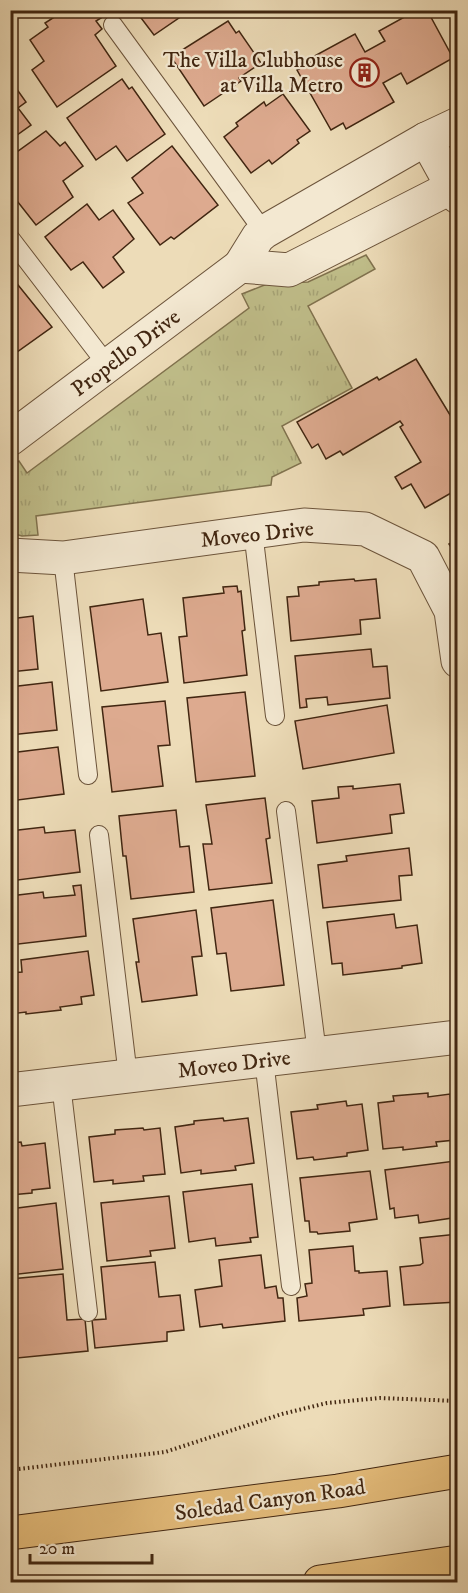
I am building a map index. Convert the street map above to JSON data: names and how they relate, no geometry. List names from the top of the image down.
{
  "streets": {
    "main road": ["Soledad Canyon Road"],
    "street": ["Propello Drive", "Moveo Drive"]
  },
  "places": {
    "building": ["The Villa Clubhouse at Villa Metro"]
  },
  "scale_bar": "20 m"
}
